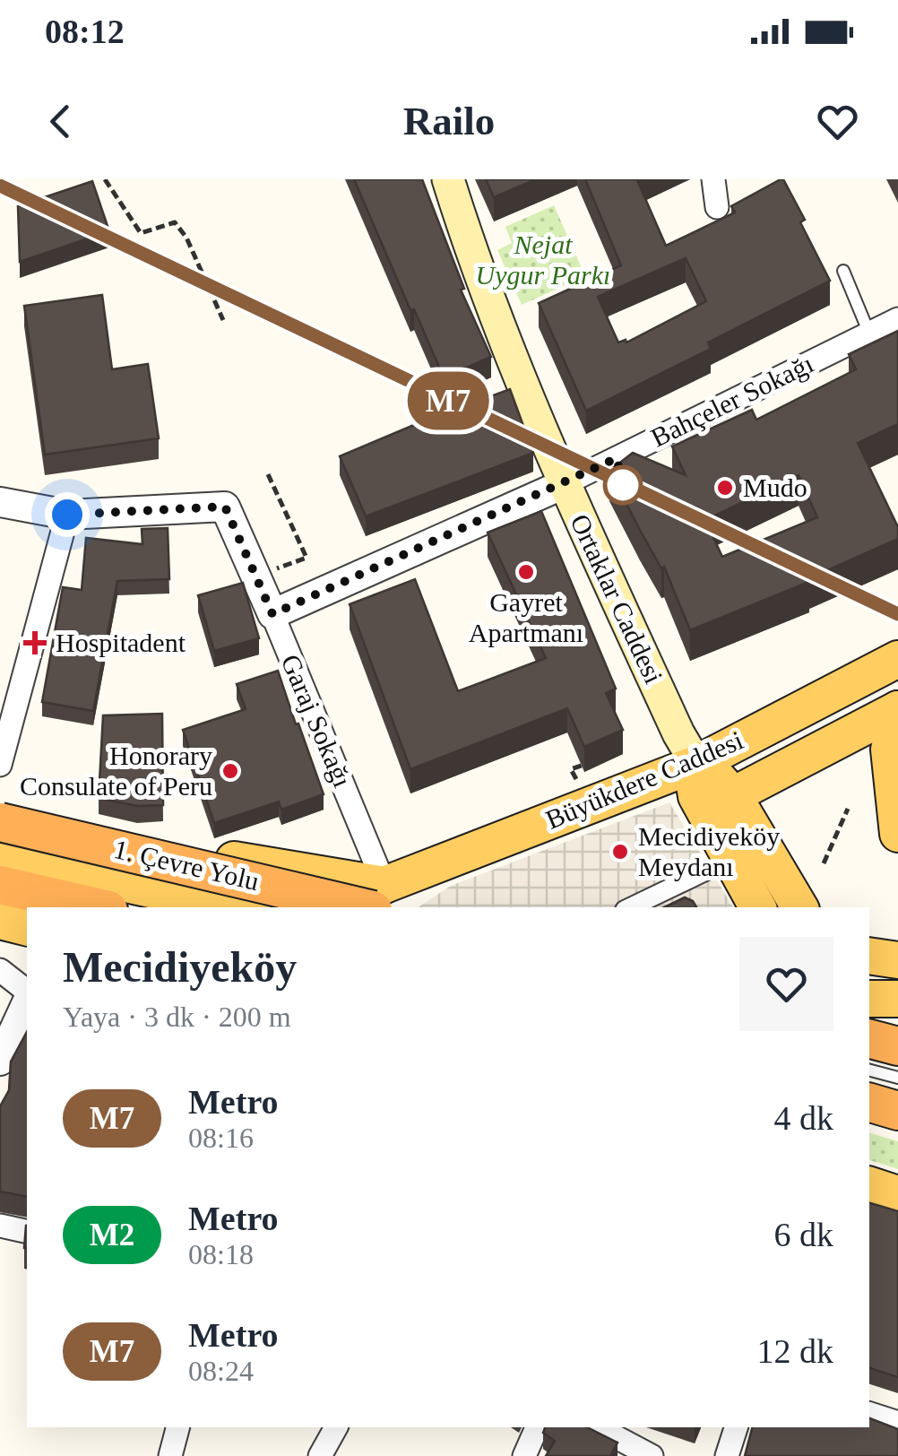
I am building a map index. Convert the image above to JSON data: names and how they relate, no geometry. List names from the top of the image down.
{
  "streets": {
    "highway": ["1. Çevre Yolu"],
    "main road": ["Ortaklar Caddesi", "Büyükdere Caddesi"],
    "street": ["Bahçeler Sokağı", "Garaj Sokağı"]
  },
  "crossings": [
    ["Bahçeler Sokağı", "Ortaklar Caddesi"],
    ["Bahçeler Sokağı", "Garaj Sokağı"],
    ["Ortaklar Caddesi", "Büyükdere Caddesi"],
    ["Garaj Sokağı", "Büyükdere Caddesi"],
    ["Garaj Sokağı", "1. Çevre Yolu"],
    ["Büyükdere Caddesi", "1. Çevre Yolu"]
  ],
  "parks": ["Nejat Uygur Parkı"],
  "places": {
    "other": [
      "Mudo",
      "Gayret Apartmanı",
      "Honorary Consulate of Peru",
      "Mecidiyeköy Meydanı"
    ],
    "health": ["Hospitadent"]
  },
  "lines": ["metro line M7"],
  "page": {
    "status": "08:12",
    "header": "Railo",
    "on_map": "M7",
    "heading": ["Mecidiyeköy", "Yaya · 3 dk · 200 m"],
    "list": [
      {
        "mark": "M7",
        "name": "Metro",
        "note": "08:16",
        "value": "4 dk"
      },
      {
        "mark": "M2",
        "name": "Metro",
        "note": "08:18",
        "value": "6 dk"
      },
      {
        "mark": "M7",
        "name": "Metro",
        "note": "08:24",
        "value": "12 dk"
      }
    ]
  }
}
